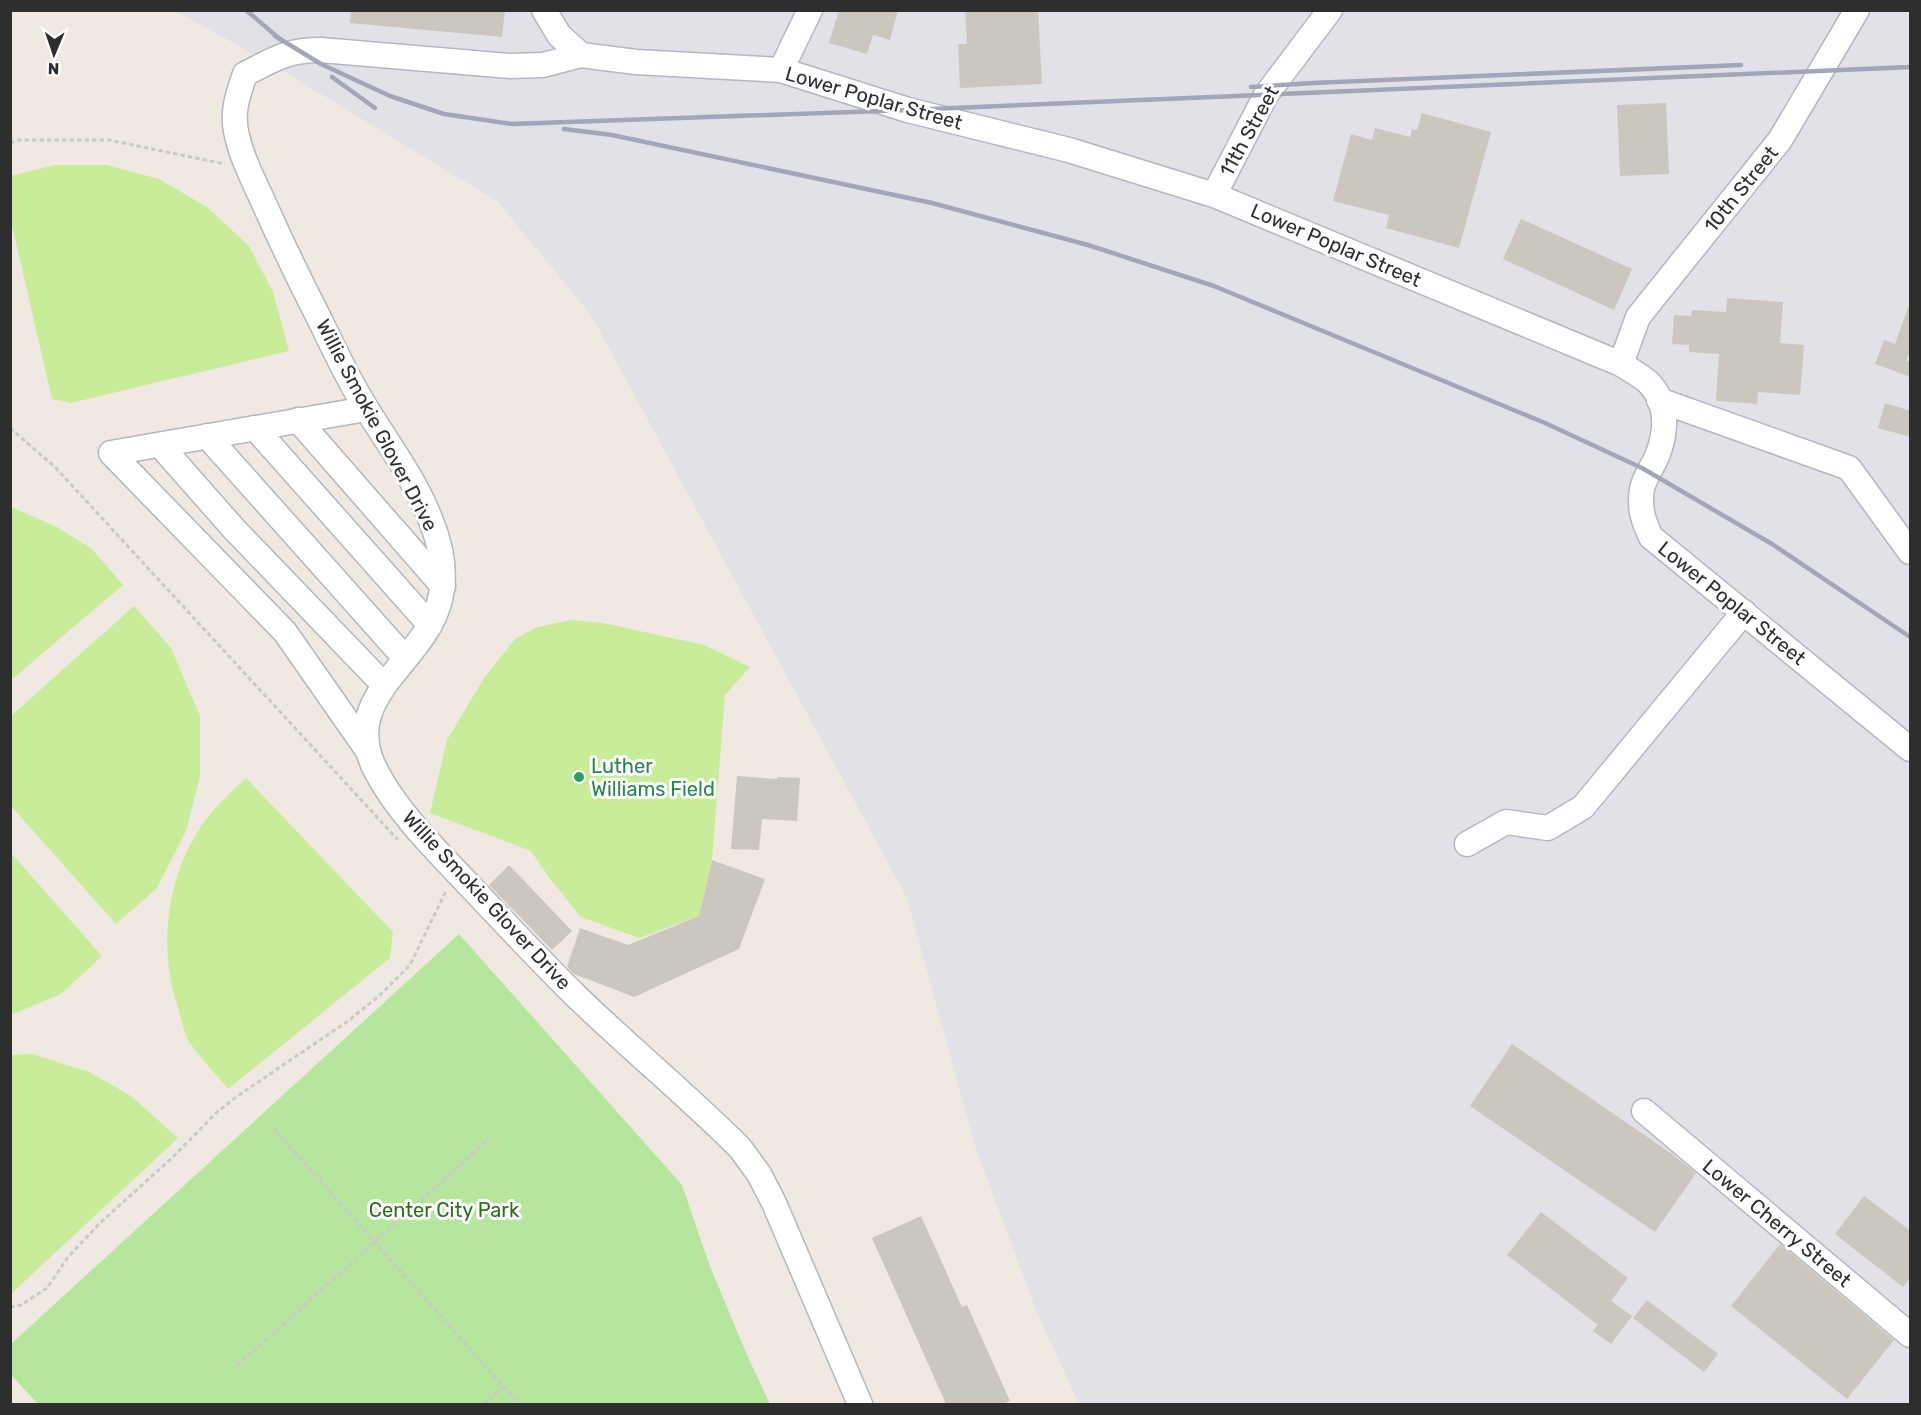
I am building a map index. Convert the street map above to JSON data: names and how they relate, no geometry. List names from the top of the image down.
{
  "streets": {
    "street": [
      "Lower Poplar Street",
      "11th Street",
      "10th Street",
      "Willie Smokie Glover Drive",
      "Lower Cherry Street"
    ]
  },
  "crossings": [
    ["Lower Poplar Street", "11th Street"],
    ["Lower Poplar Street", "10th Street"],
    ["Lower Poplar Street", "Willie Smokie Glover Drive"]
  ],
  "parks": ["Center City Park"],
  "places": ["Luther Williams Field"],
  "north": "bottom"
}
